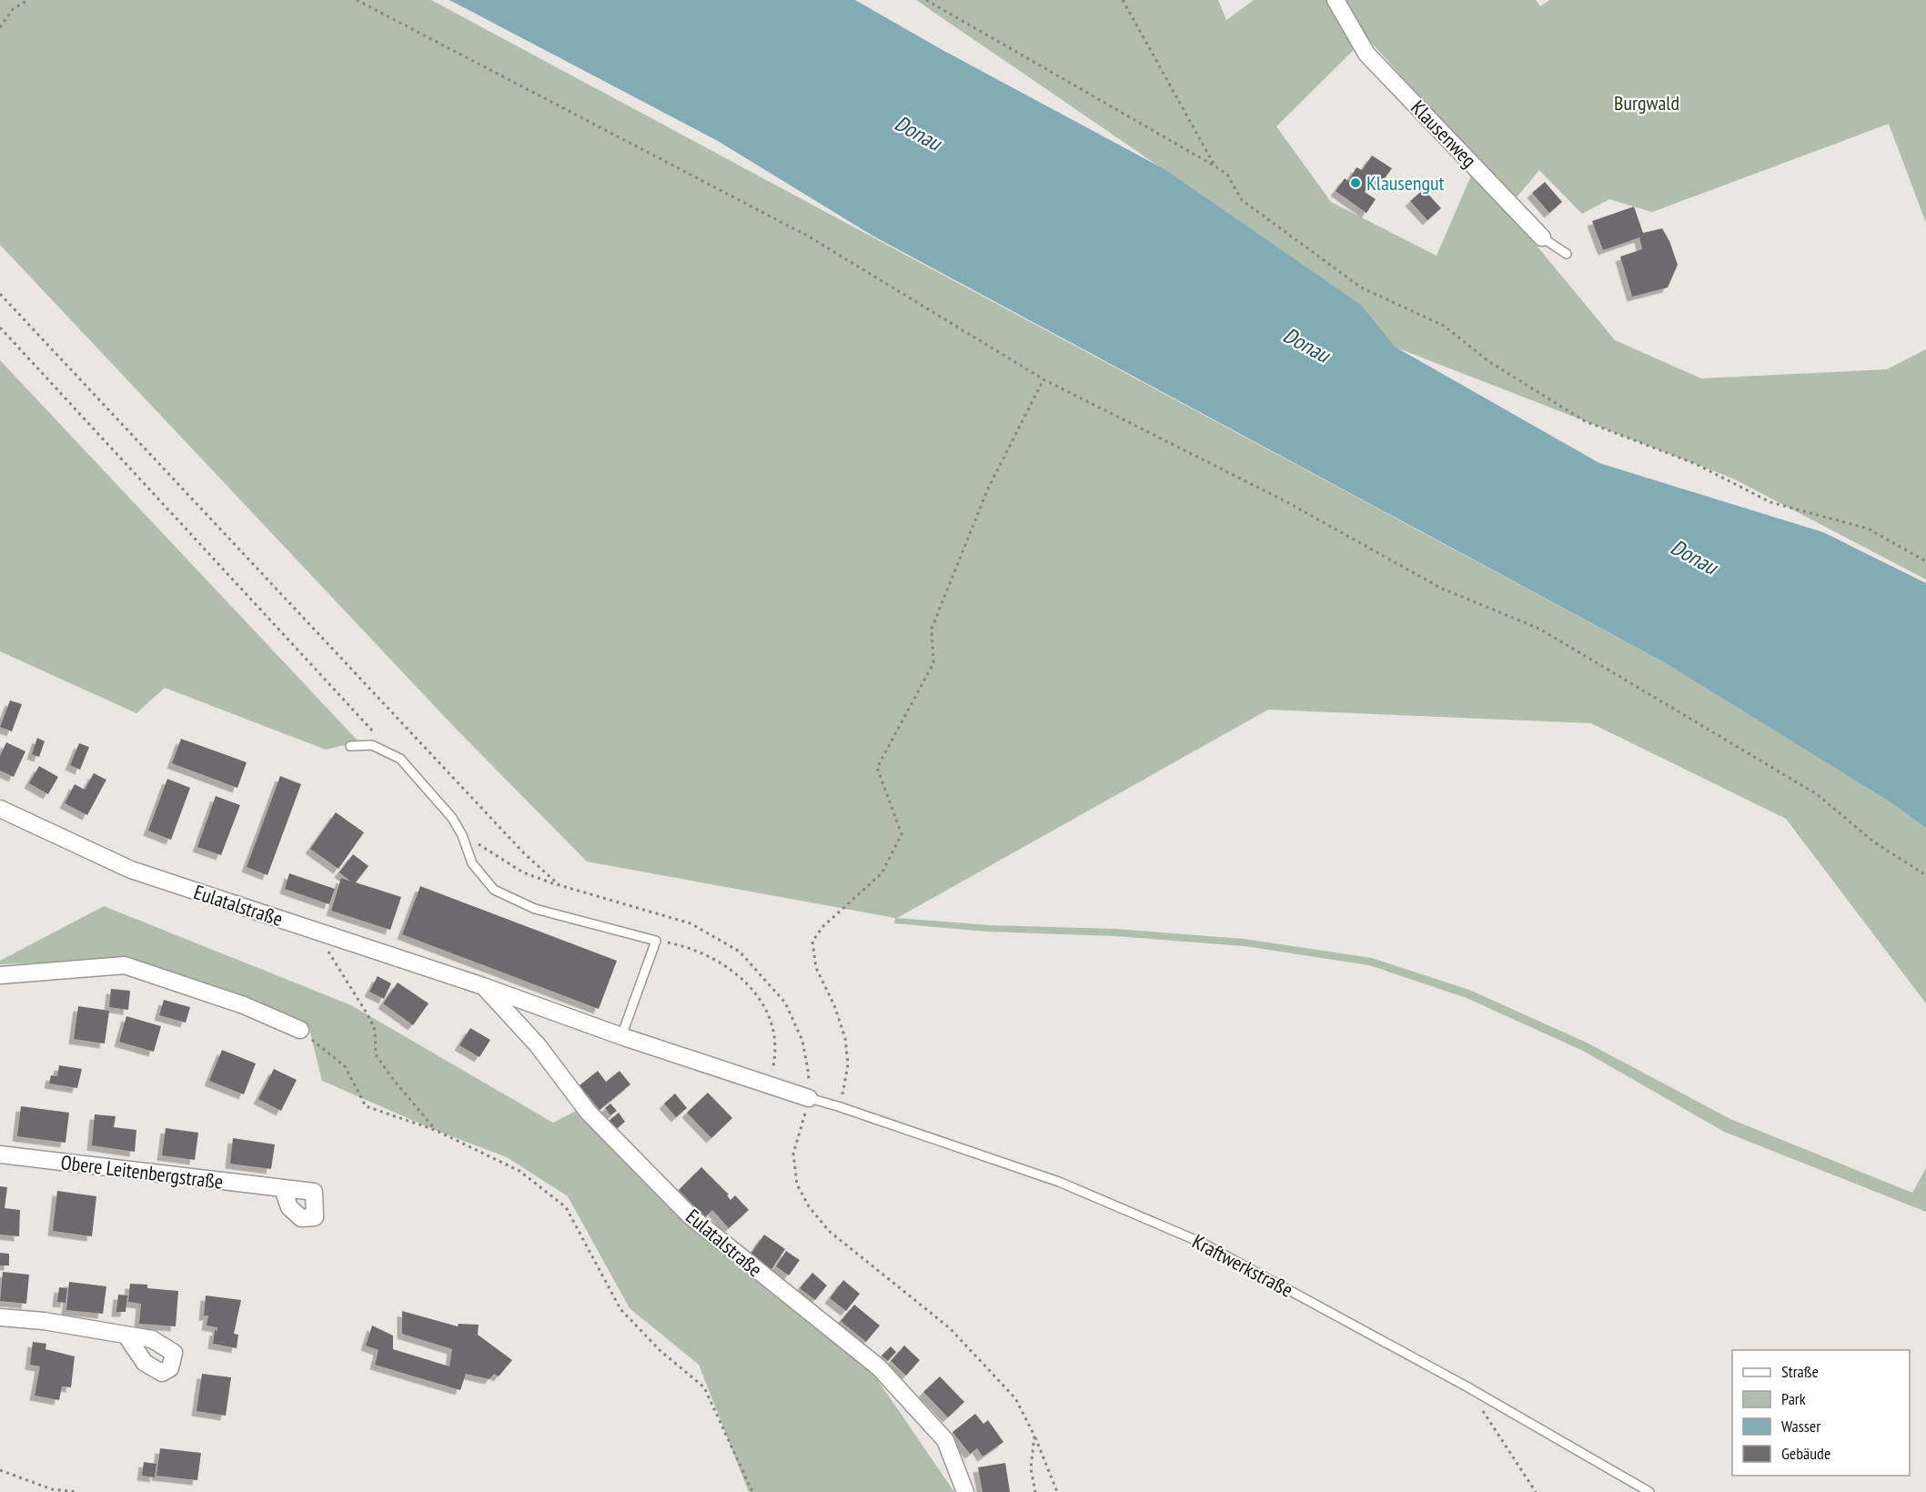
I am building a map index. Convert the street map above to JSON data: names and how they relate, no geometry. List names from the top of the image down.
{
  "streets": {
    "street": ["Klausenweg", "Eulatalstraße", "Obere Leitenbergstraße"],
    "lane": ["Kraftwerkstraße"]
  },
  "crossings": [
    ["Eulatalstraße", "Kraftwerkstraße"]
  ],
  "water": ["Donau"],
  "parks": ["Burgwald"],
  "places": ["Klausengut"],
  "legend": [
    "Straße",
    "Park",
    "Wasser",
    "Gebäude"
  ]
}
